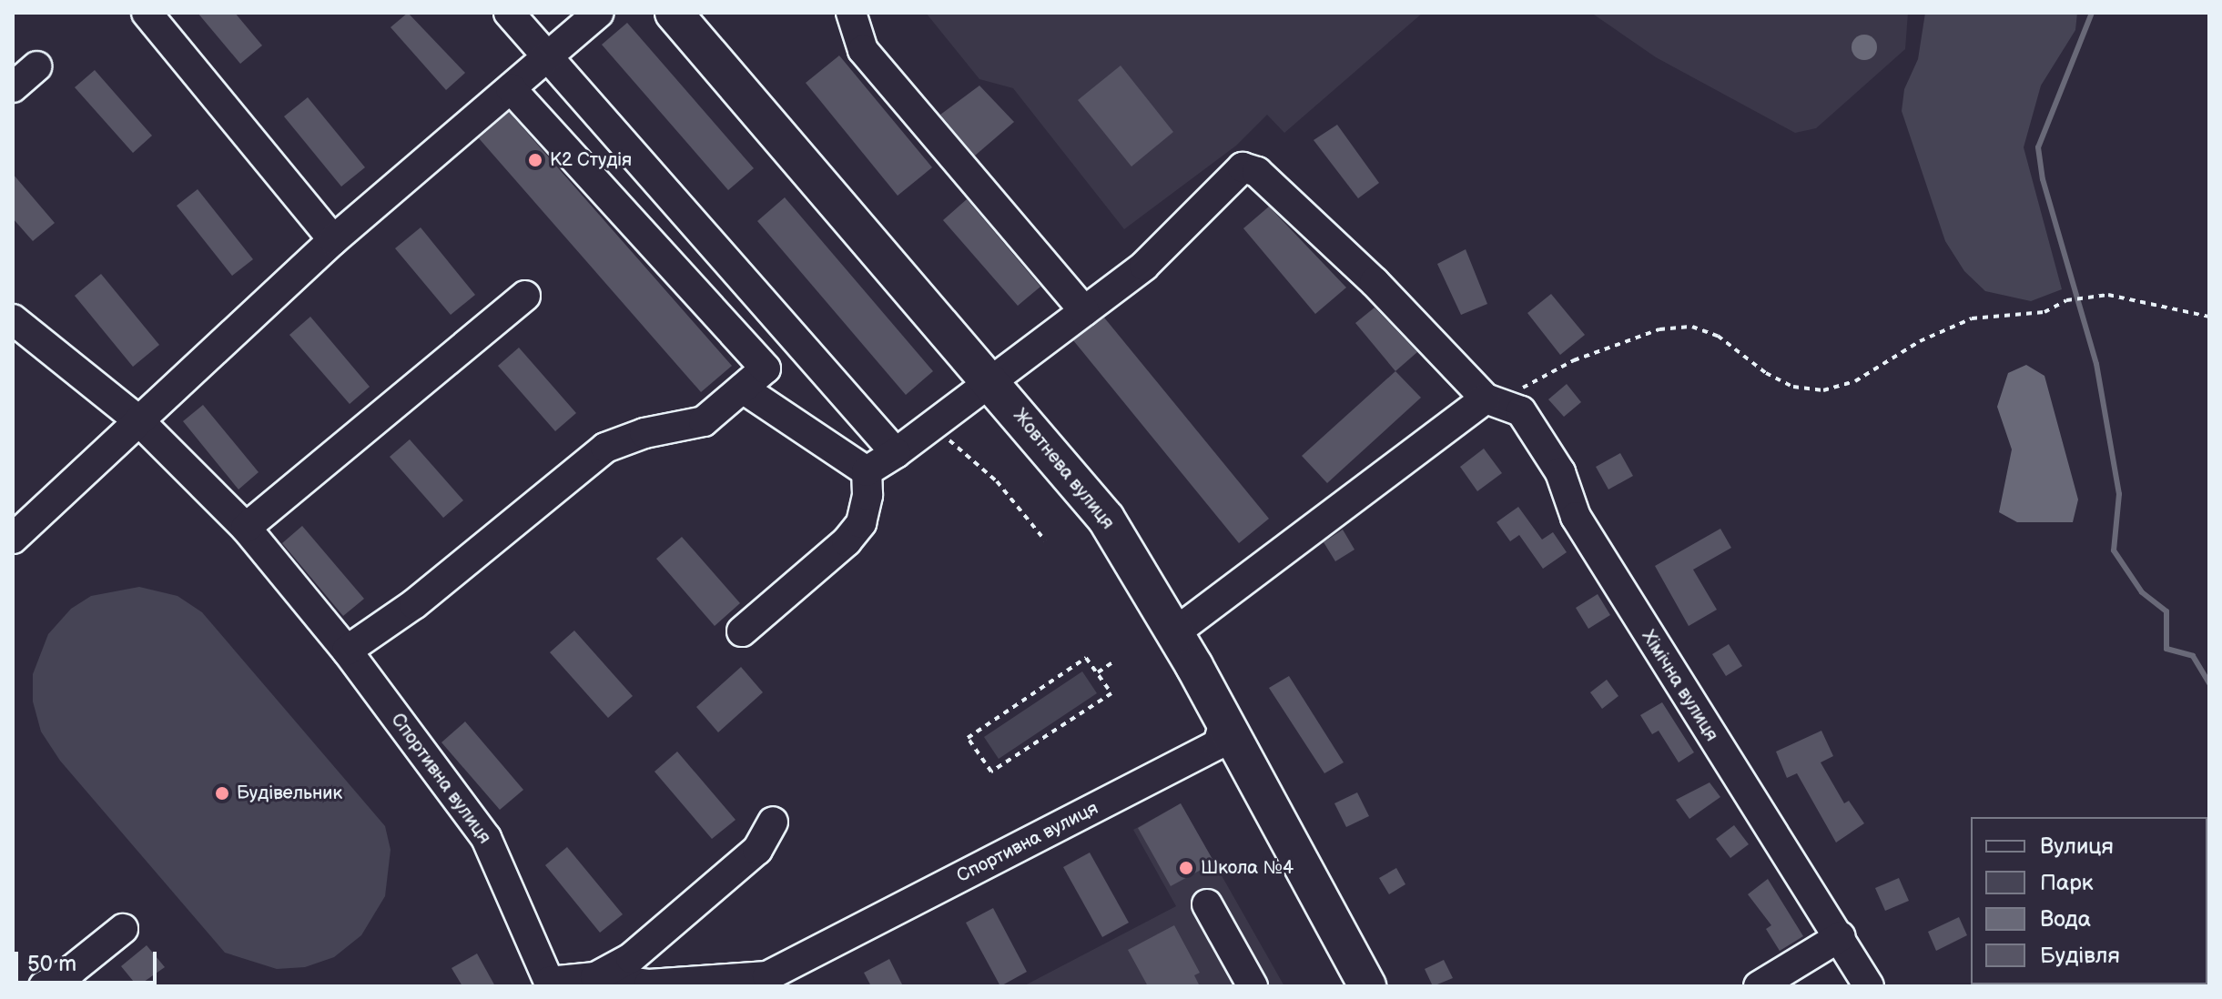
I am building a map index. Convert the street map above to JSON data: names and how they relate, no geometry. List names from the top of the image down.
{
  "streets": {
    "main road": ["Жовтнева вулиця"],
    "street": ["Хімічна вулиця", "Спортивна вулиця"]
  },
  "crossings": [
    ["Жовтнева вулиця", "Спортивна вулиця"]
  ],
  "places": ["К2 Студiя", "Будівельник", "Школа №4"],
  "legend": [
    "Вулиця",
    "Парк",
    "Вода",
    "Будівля"
  ],
  "scale_bar": "50 m"
}
